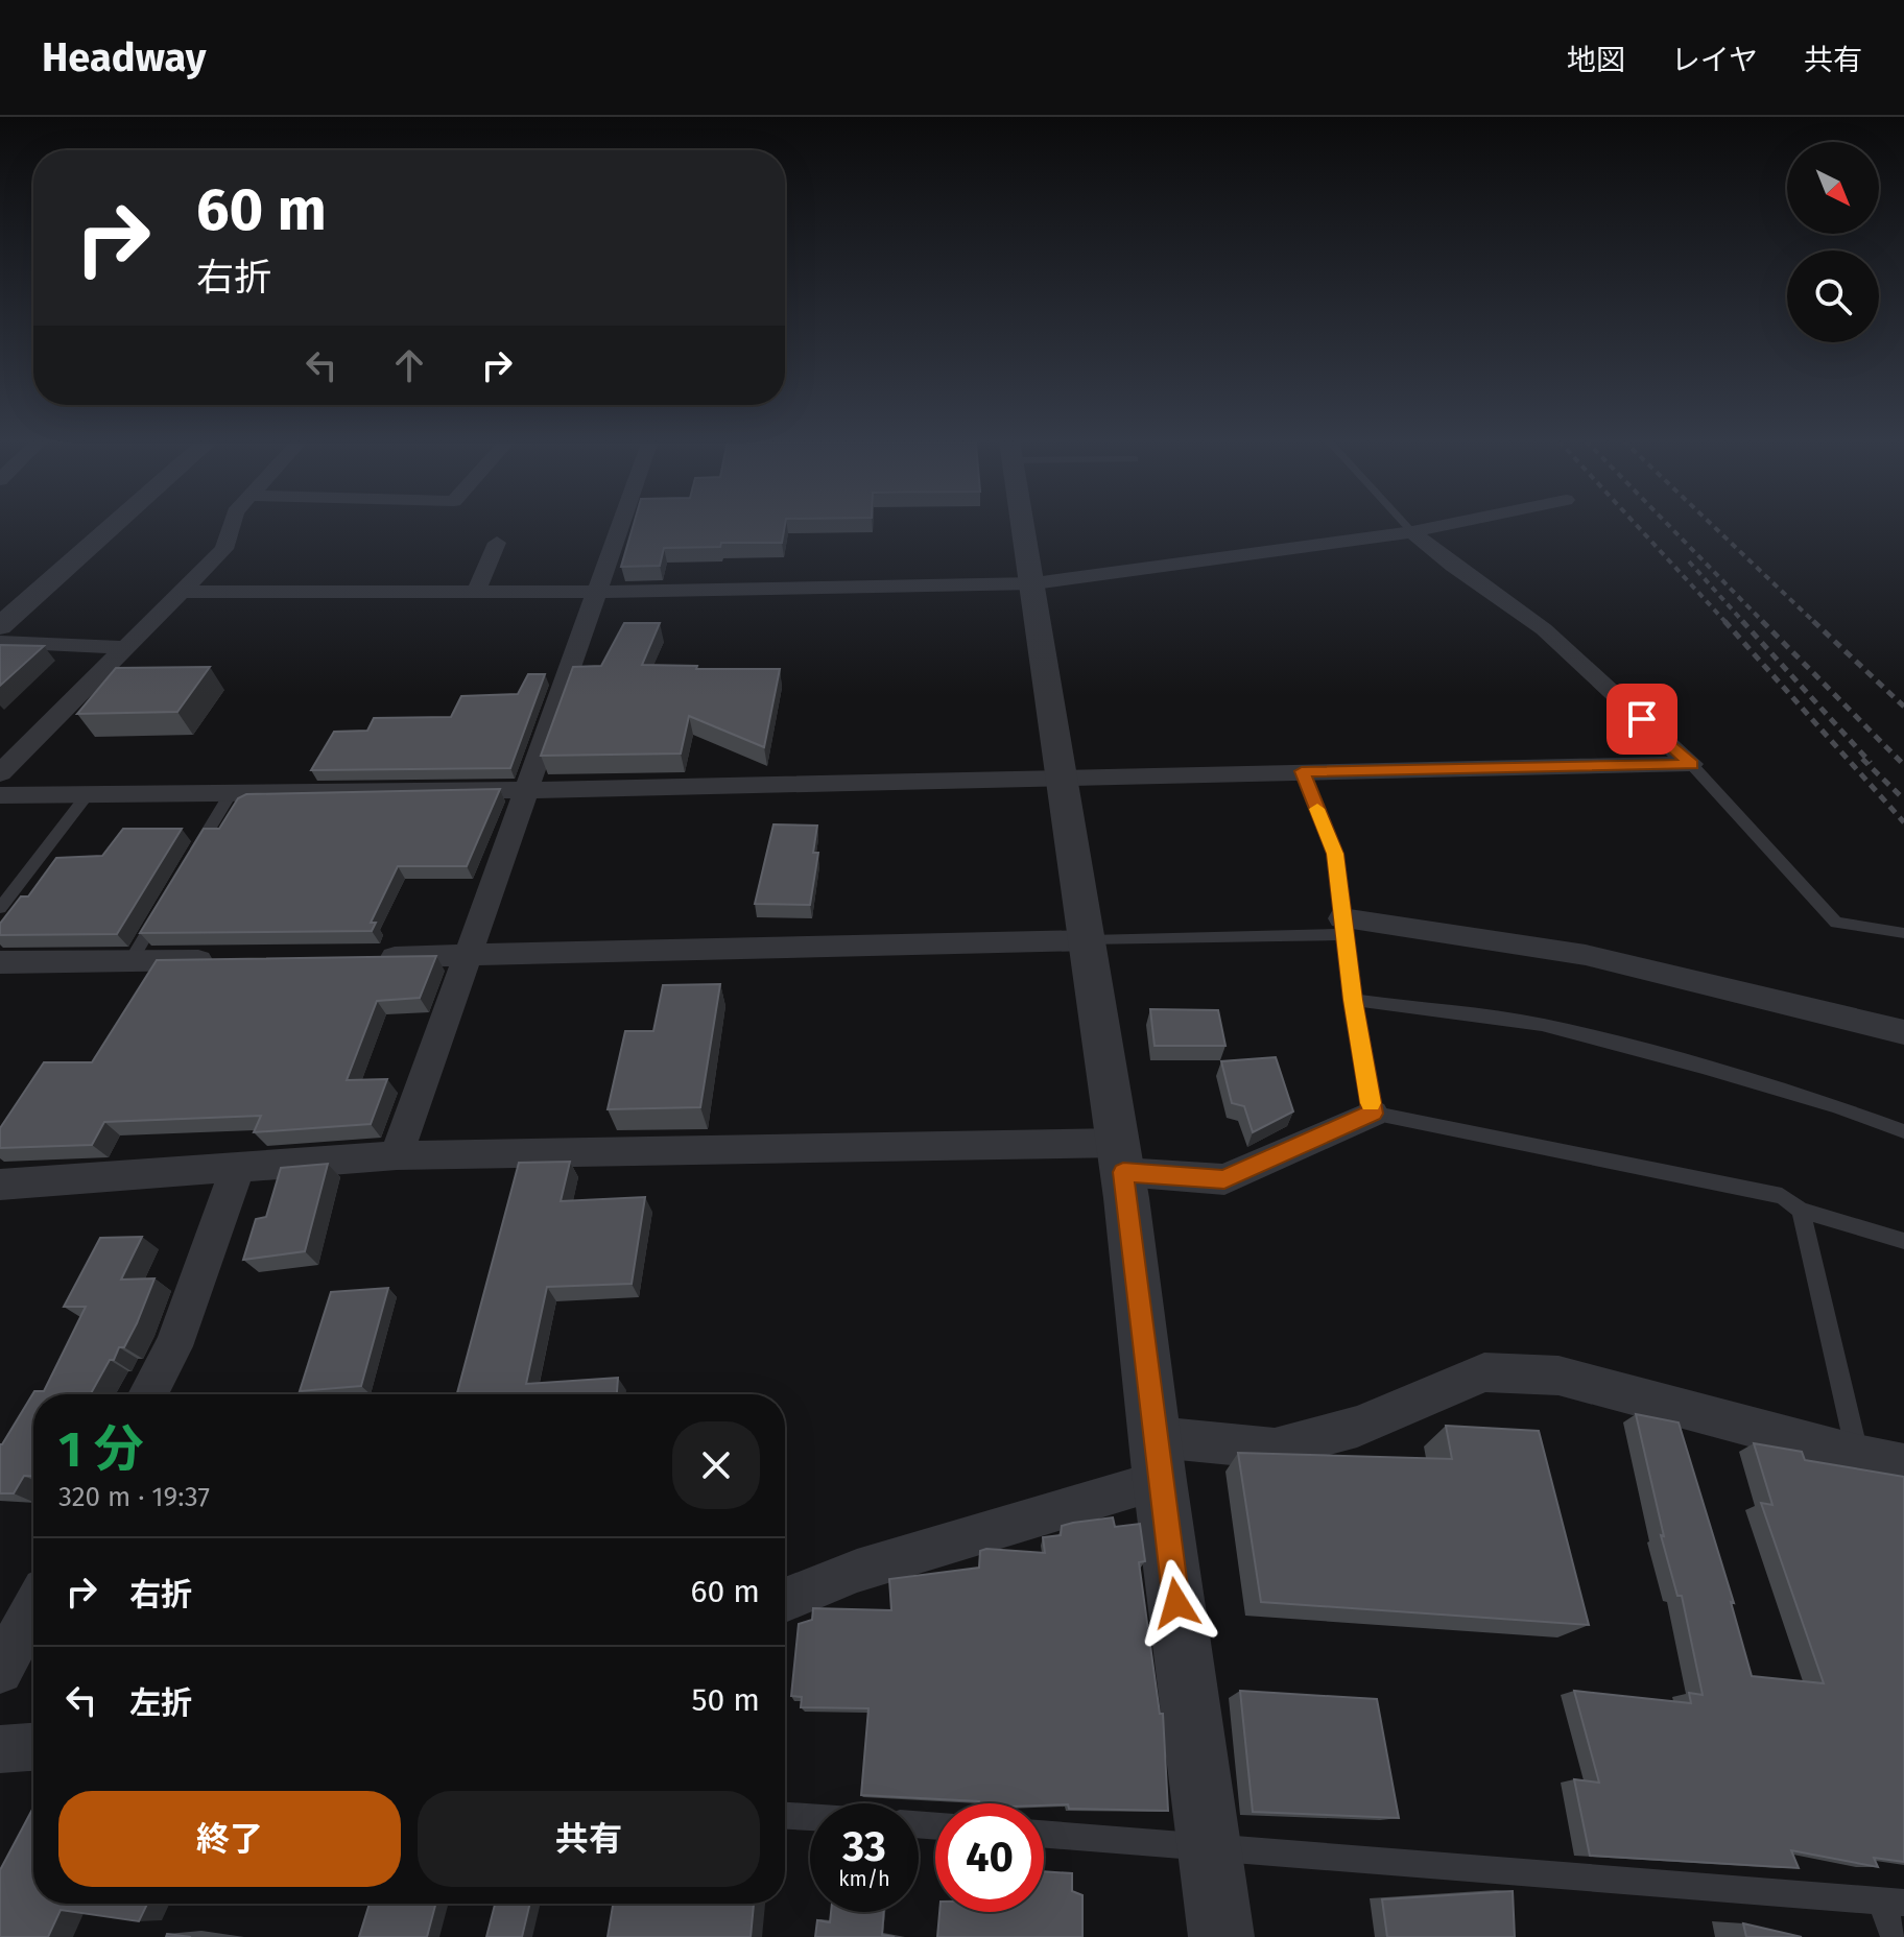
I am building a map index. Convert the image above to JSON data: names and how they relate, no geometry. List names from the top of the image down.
{
  "north": "bottom right",
  "page": {
    "header": "Headway",
    "nav": ["地図", "レイヤ", "共有"],
    "turn": ["60 m", "右折"],
    "heading": ["1 分", "320 m · 19:37"],
    "list": [
      {
        "name": "右折",
        "value": "60 m"
      },
      {
        "name": "左折",
        "value": "50 m"
      }
    ],
    "buttons": ["終了", "共有"],
    "speed": "33 km/h",
    "limit": "40"
  }
}
